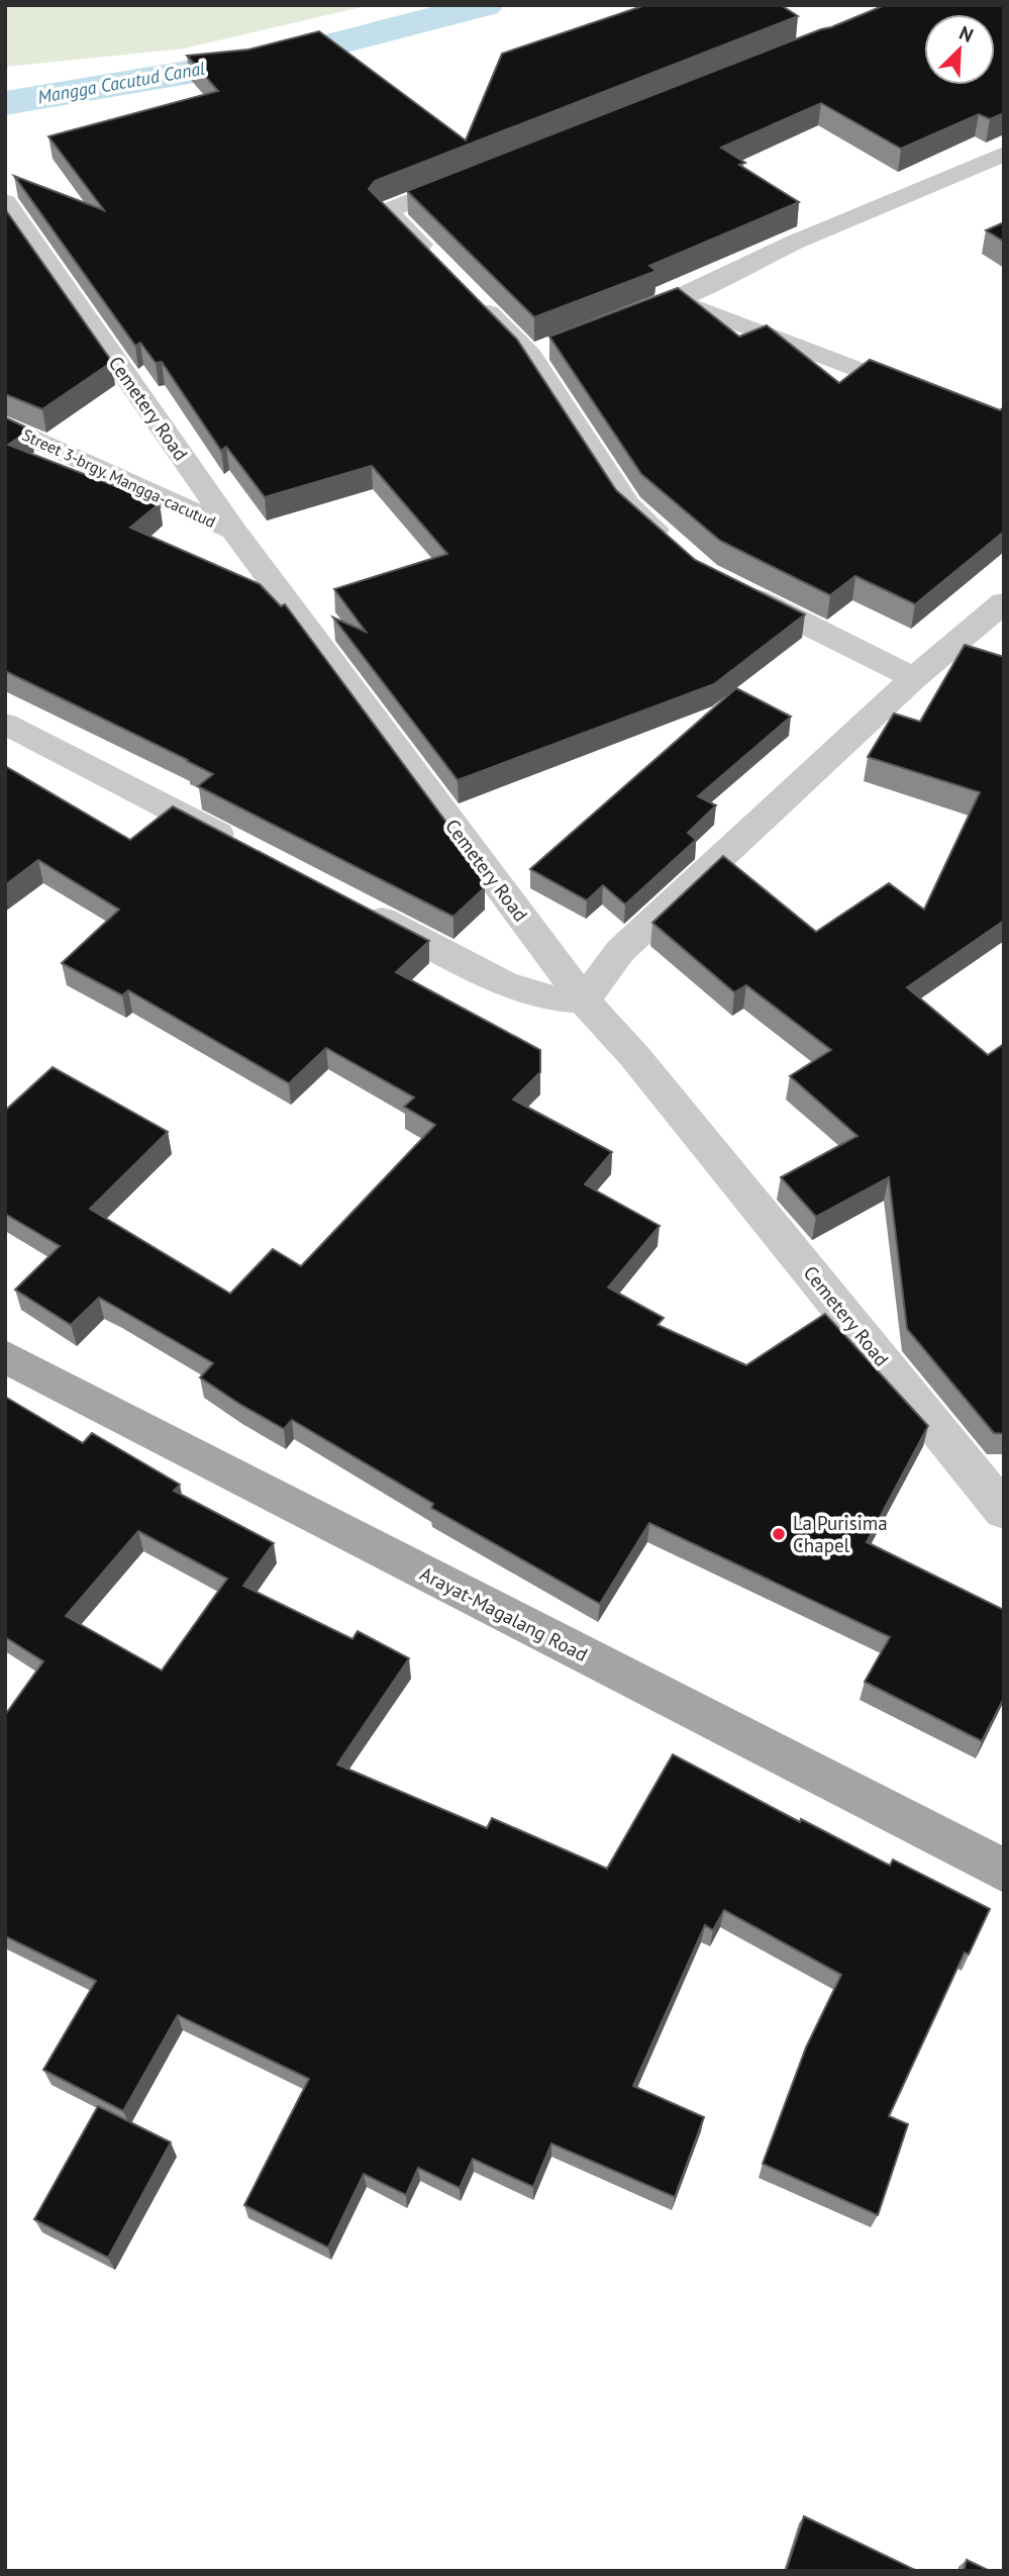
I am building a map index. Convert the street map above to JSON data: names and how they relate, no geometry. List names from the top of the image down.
{
  "streets": {
    "main road": ["Arayat-Magalang Road"],
    "street": ["Cemetery Road", "Street 3-brgy. Mangga-cacutud"]
  },
  "crossings": [
    ["Cemetery Road", "Street 3-brgy. Mangga-cacutud"]
  ],
  "water": ["Mangga Cacutud Canal"],
  "places": ["La Purisima Chapel"],
  "north": "top right"
}
